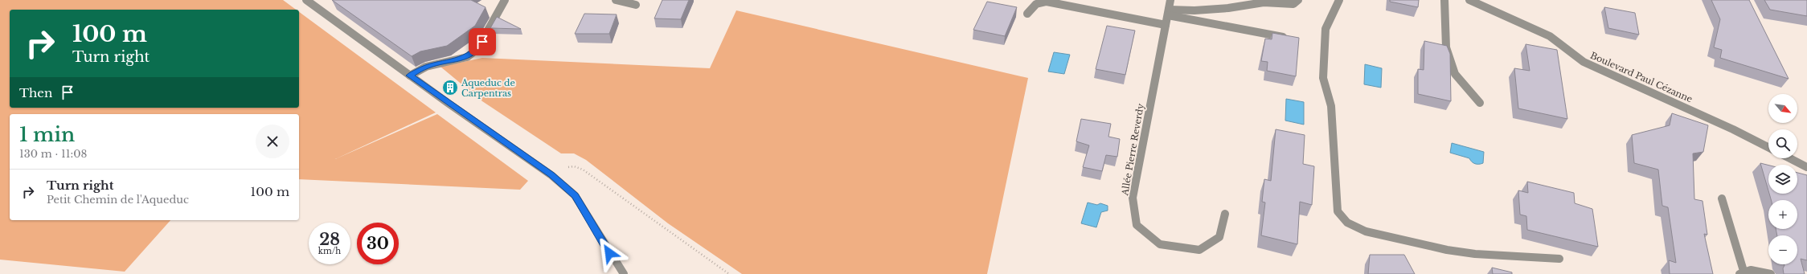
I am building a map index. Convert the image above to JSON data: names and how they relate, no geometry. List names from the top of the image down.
{
  "streets": {
    "street": ["Boulevard Paul Cézanne", "Allée Pierre Reverdy"]
  },
  "places": {
    "building": ["Aqueduc de Carpentras"]
  },
  "north": "bottom right",
  "page": {
    "turn": ["100 m", "Turn right"],
    "then": "Then",
    "map_buttons": ["+", "−"],
    "heading": ["1 min", "130 m · 11:08"],
    "list": [
      {
        "name": "Turn right",
        "note": "Petit Chemin de l'Aqueduc",
        "value": "100 m"
      }
    ],
    "speed": "28 km/h",
    "limit": "30"
  }
}
